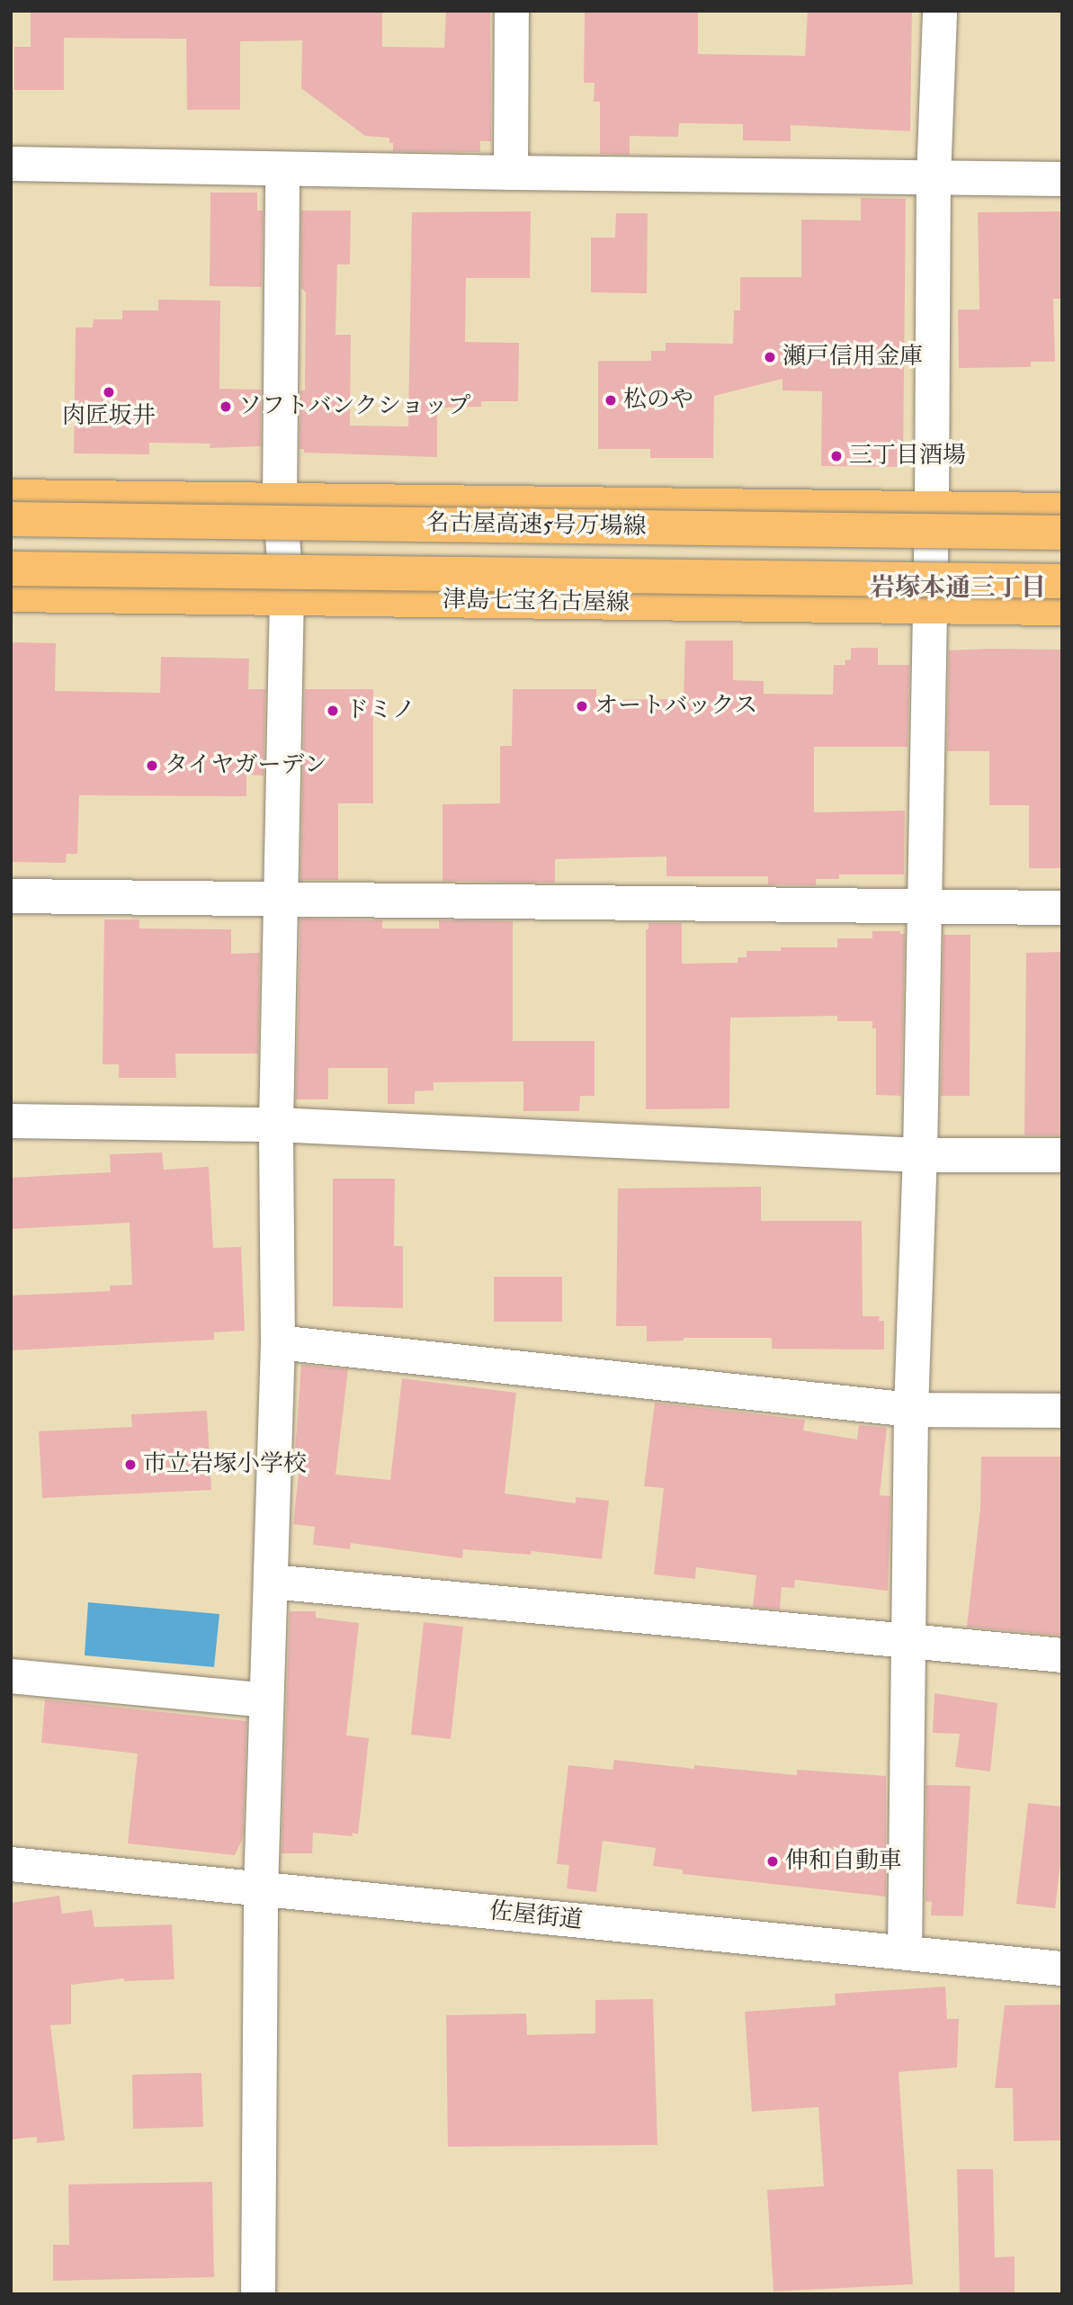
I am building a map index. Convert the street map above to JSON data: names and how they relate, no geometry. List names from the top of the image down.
{
  "streets": {
    "main road": ["名古屋高速5号万場線", "津島七宝名古屋線"],
    "street": ["佐屋街道"]
  },
  "districts": ["岩塚本通三丁目"],
  "places": [
    "瀬戸信用金庫",
    "肉匠坂井",
    "松のや",
    "ソフトバンクショップ",
    "三丁目酒場",
    "オートバックス",
    "ドミノ",
    "タイヤガーデン",
    "市立岩塚小学校",
    "伸和自動車"
  ]
}
